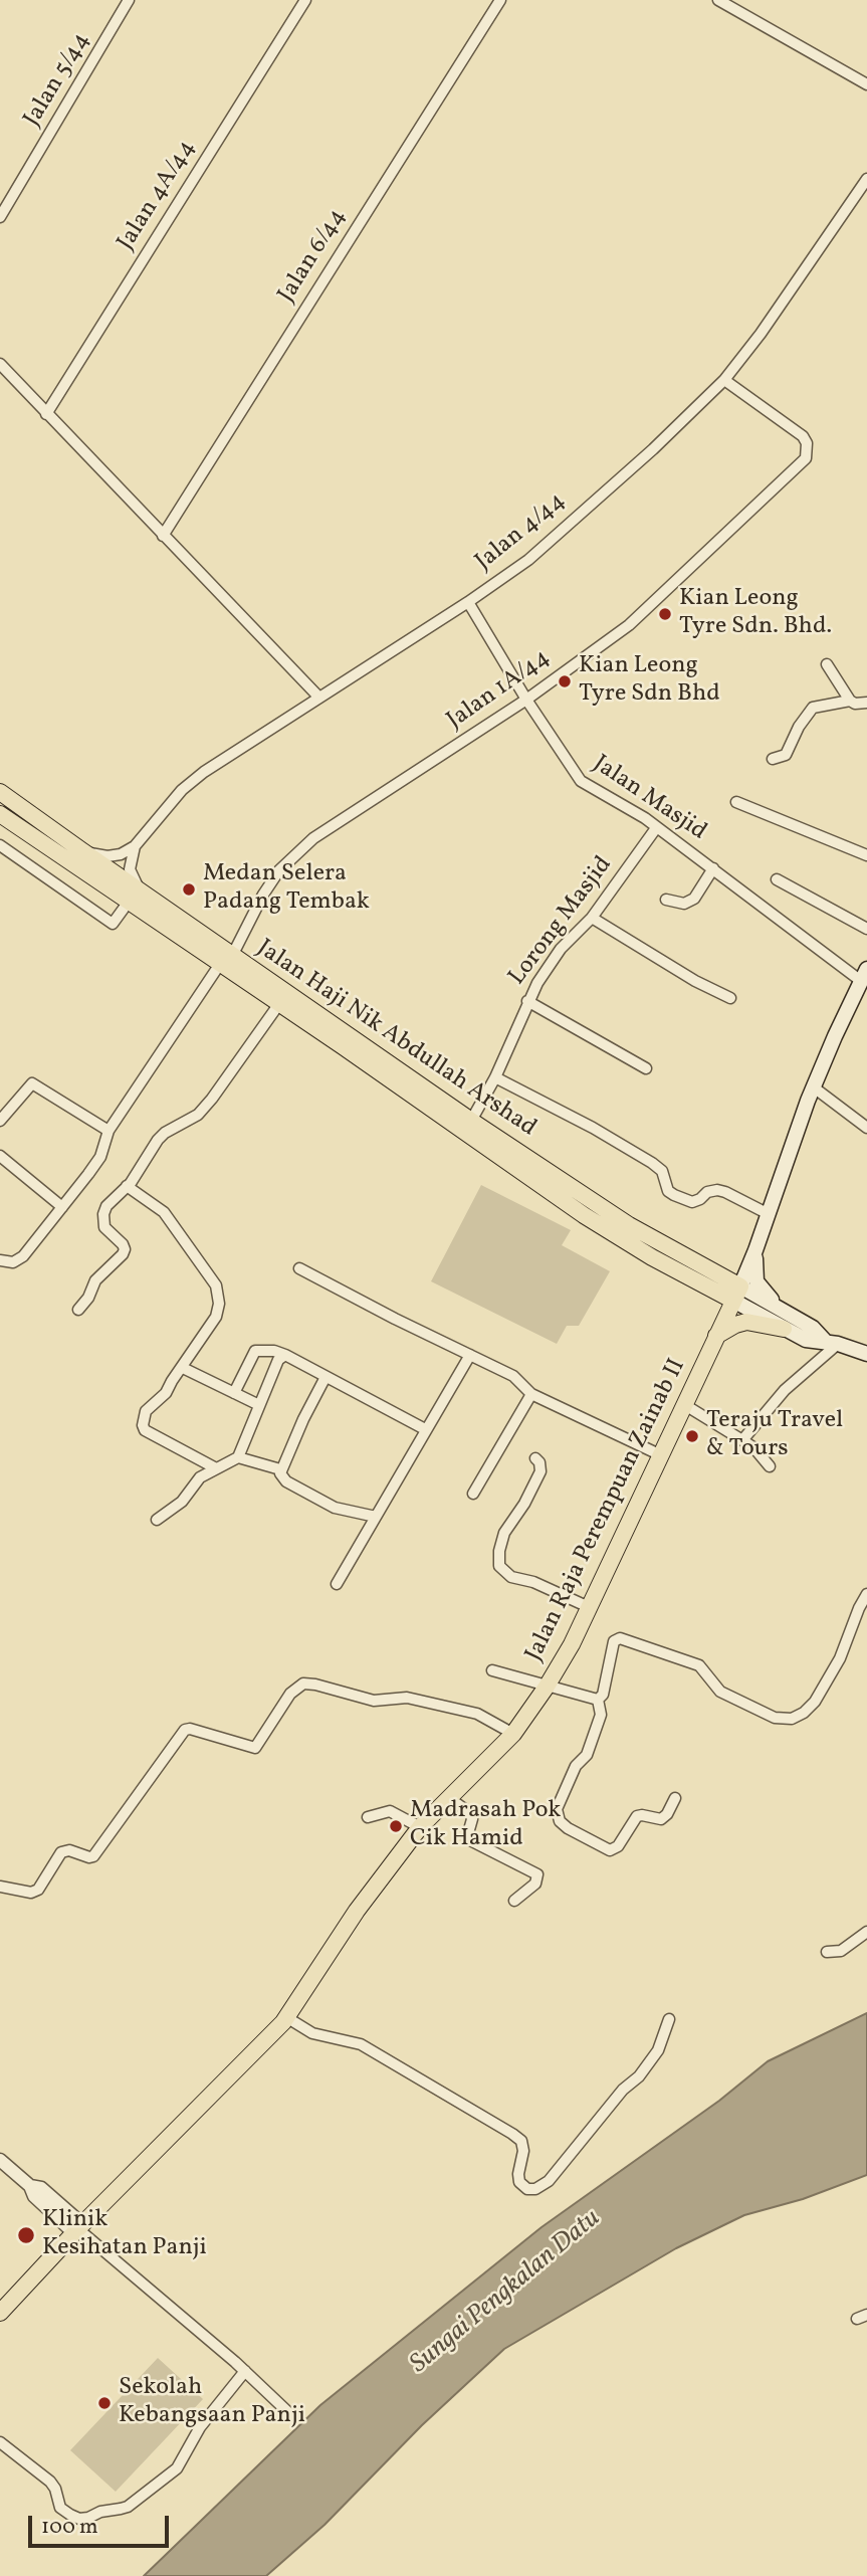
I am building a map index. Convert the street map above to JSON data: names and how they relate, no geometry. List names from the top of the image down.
{
  "streets": {
    "main road": ["Jalan Haji Nik Abdullah Arshad", "Jalan Raja Perempuan Zainab II"],
    "street": [
      "Jalan 5/44",
      "Jalan 4A/44",
      "Jalan 6/44",
      "Jalan 4/44",
      "Jalan 1A/44",
      "Jalan Masjid",
      "Lorong Masjid"
    ]
  },
  "crossings": [
    ["Jalan 4/44", "Jalan 1A/44"],
    ["Jalan 4/44", "Jalan Masjid"],
    ["Jalan 1A/44", "Jalan Masjid"],
    ["Jalan 1A/44", "Jalan Haji Nik Abdullah Arshad"],
    ["Jalan Masjid", "Lorong Masjid"],
    ["Lorong Masjid", "Jalan Haji Nik Abdullah Arshad"],
    ["Jalan Haji Nik Abdullah Arshad", "Jalan Raja Perempuan Zainab II"]
  ],
  "water": ["Sungai Pengkalan Datu"],
  "places": [
    "Kian Leong Tyre Sdn. Bhd.",
    "Kian Leong Tyre Sdn Bhd",
    "Medan Selera Padang Tembak",
    "Teraju Travel & Tours",
    "Madrasah Pok Cik Hamid",
    "Klinik Kesihatan Panji",
    "Sekolah Kebangsaan Panji"
  ],
  "scale_bar": "100 m"
}
